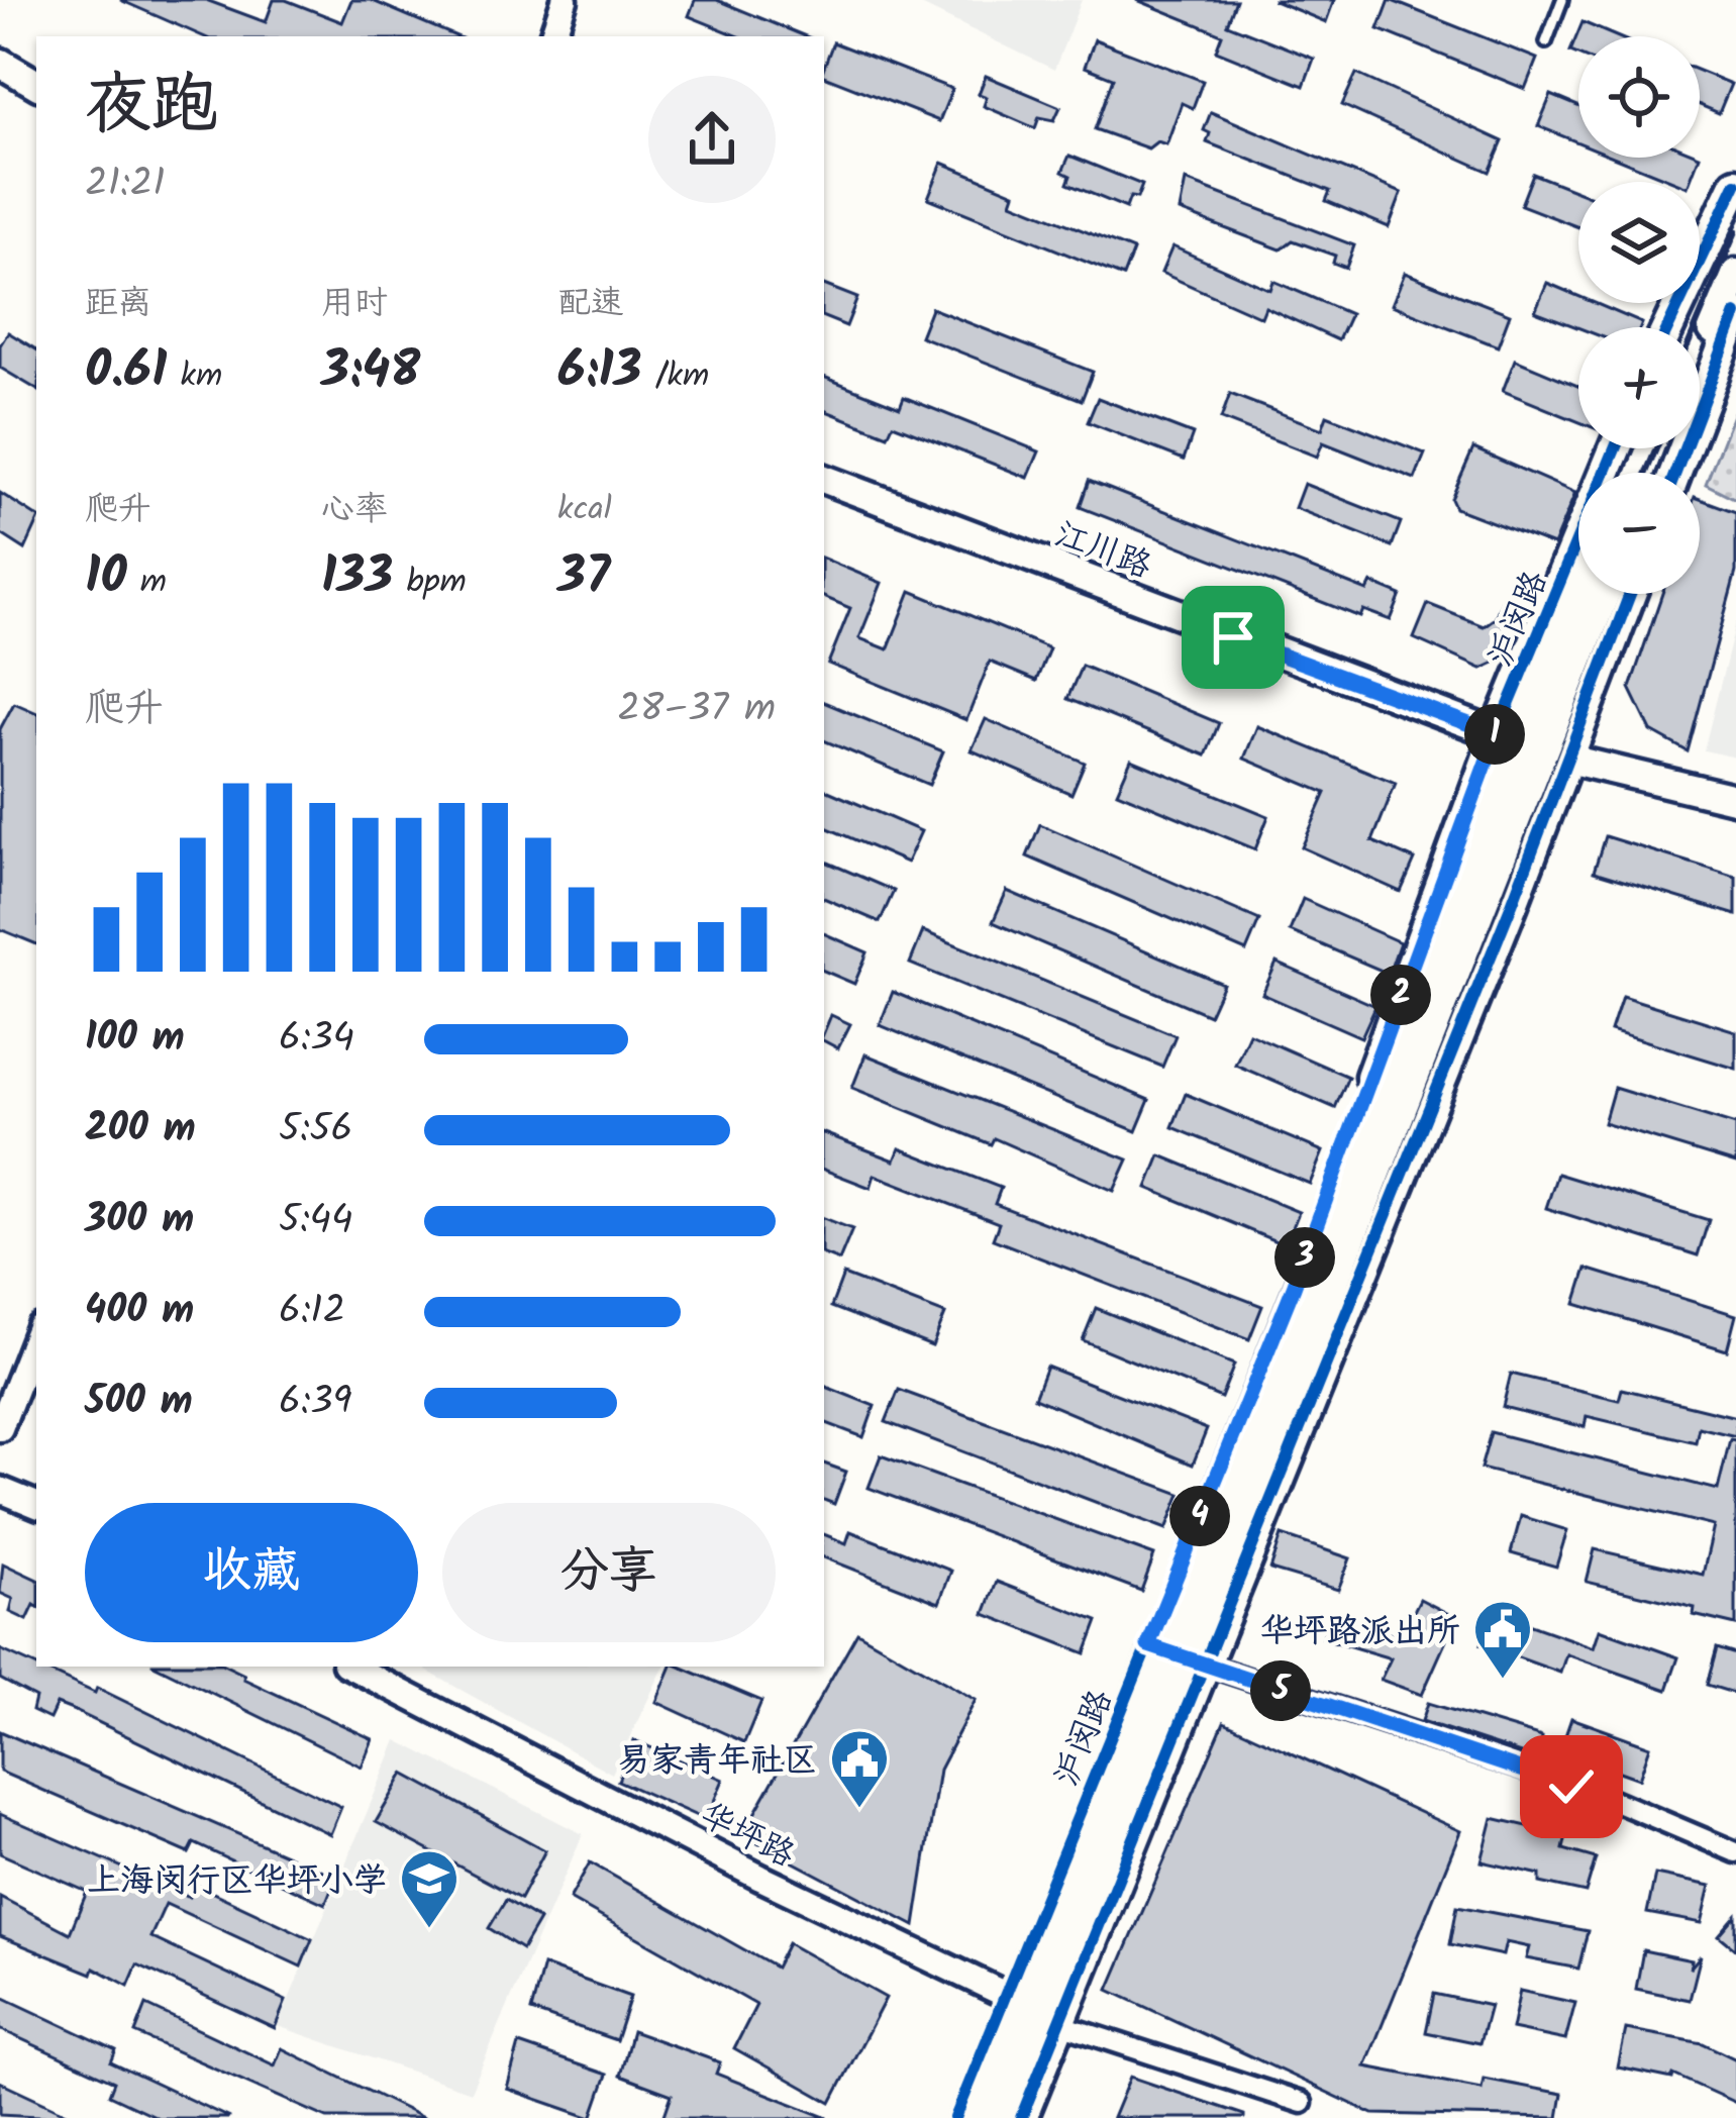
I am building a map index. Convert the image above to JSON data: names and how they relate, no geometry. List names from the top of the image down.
{
  "streets": {
    "main road": ["江川路", "沪闵路"],
    "street": ["华坪路"]
  },
  "crossings": [
    ["江川路", "沪闵路"],
    ["沪闵路", "华坪路"]
  ],
  "places": {
    "public building": ["华坪路派出所", "易家青年社区"],
    "school or university": ["上海闵行区华坪小学"]
  },
  "page": {
    "map_buttons": ["+", "−"],
    "heading": ["夜跑", "21:21"],
    "stats": [
      ["距离", "0.61 km"],
      ["用时", "3:48"],
      ["配速", "6:13 /km"],
      ["爬升", "10 m"],
      ["心率", "133 bpm"],
      ["kcal", "37"]
    ],
    "chart": ["爬升", "28–37 m"],
    "pins": [
      "1",
      "2",
      "3",
      "4",
      "5"
    ],
    "list": [
      {
        "name": "100 m",
        "note": "6:34"
      },
      {
        "name": "200 m",
        "note": "5:56"
      },
      {
        "name": "300 m",
        "note": "5:44"
      },
      {
        "name": "400 m",
        "note": "6:12"
      },
      {
        "name": "500 m",
        "note": "6:39"
      }
    ],
    "buttons": ["收藏", "分享"]
  }
}
